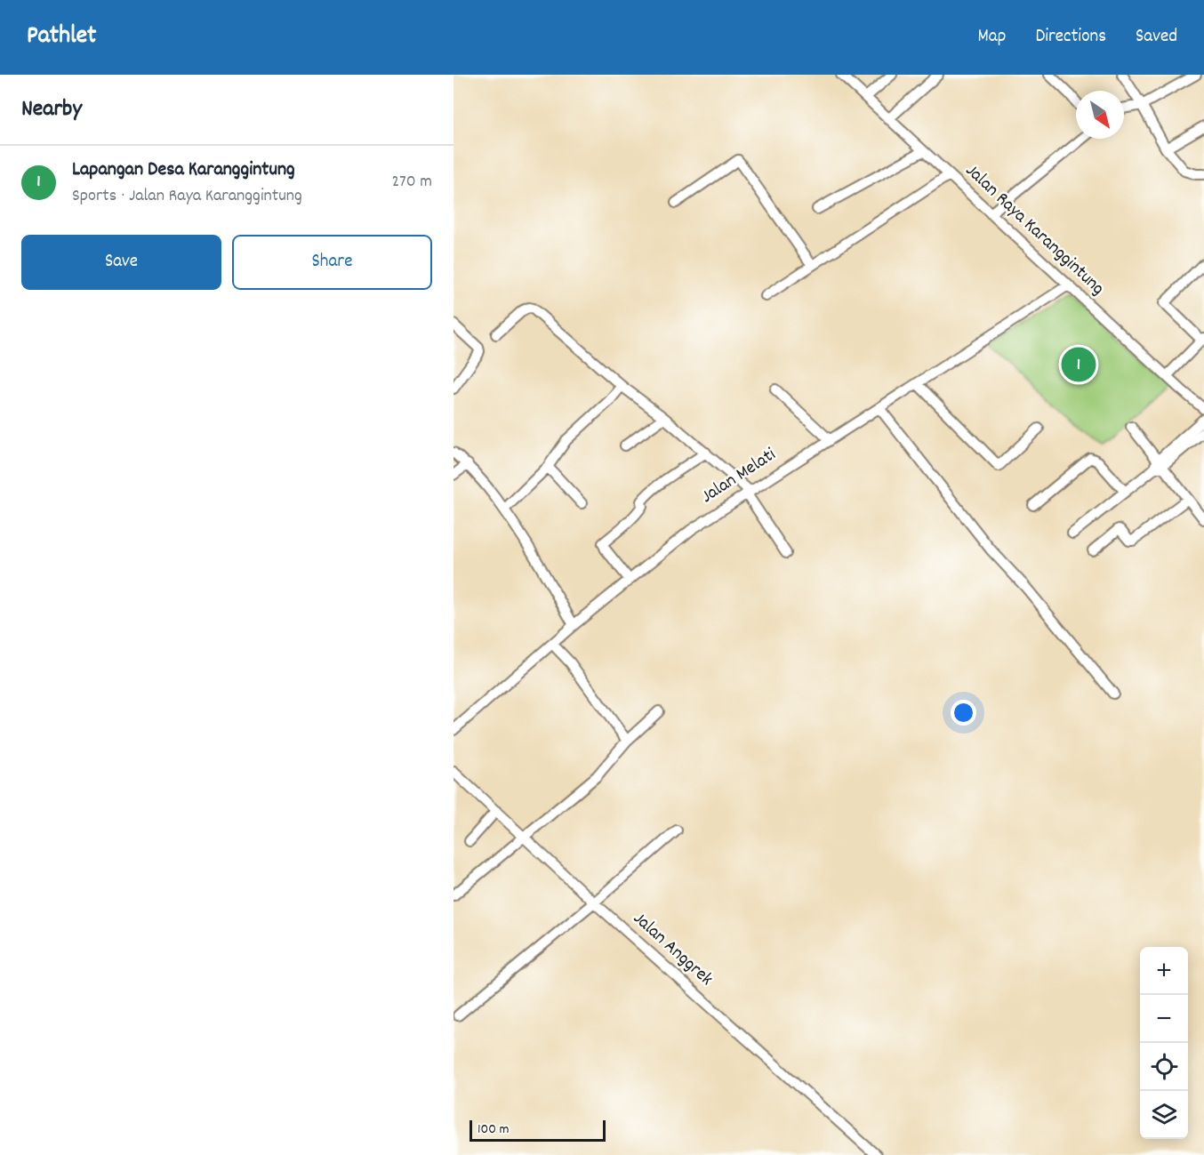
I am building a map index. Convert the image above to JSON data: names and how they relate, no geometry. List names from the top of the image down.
{
  "streets": {
    "street": ["Jalan Raya Karanggintung", "Jalan Melati", "Jalan Anggrek"]
  },
  "crossings": [
    ["Jalan Raya Karanggintung", "Jalan Melati"]
  ],
  "scale_bar": "100 m",
  "north": "bottom right",
  "page": {
    "header": "Pathlet",
    "nav": ["Map", "Directions", "Saved"],
    "heading": "Nearby",
    "list": [
      {
        "mark": "1",
        "name": "Lapangan Desa Karanggintung",
        "note": "Sports · Jalan Raya Karanggintung",
        "value": "270 m"
      }
    ],
    "buttons": ["Save", "Share"],
    "pins": "1",
    "map_buttons": ["+", "−"],
    "scale": "100 m"
  }
}
